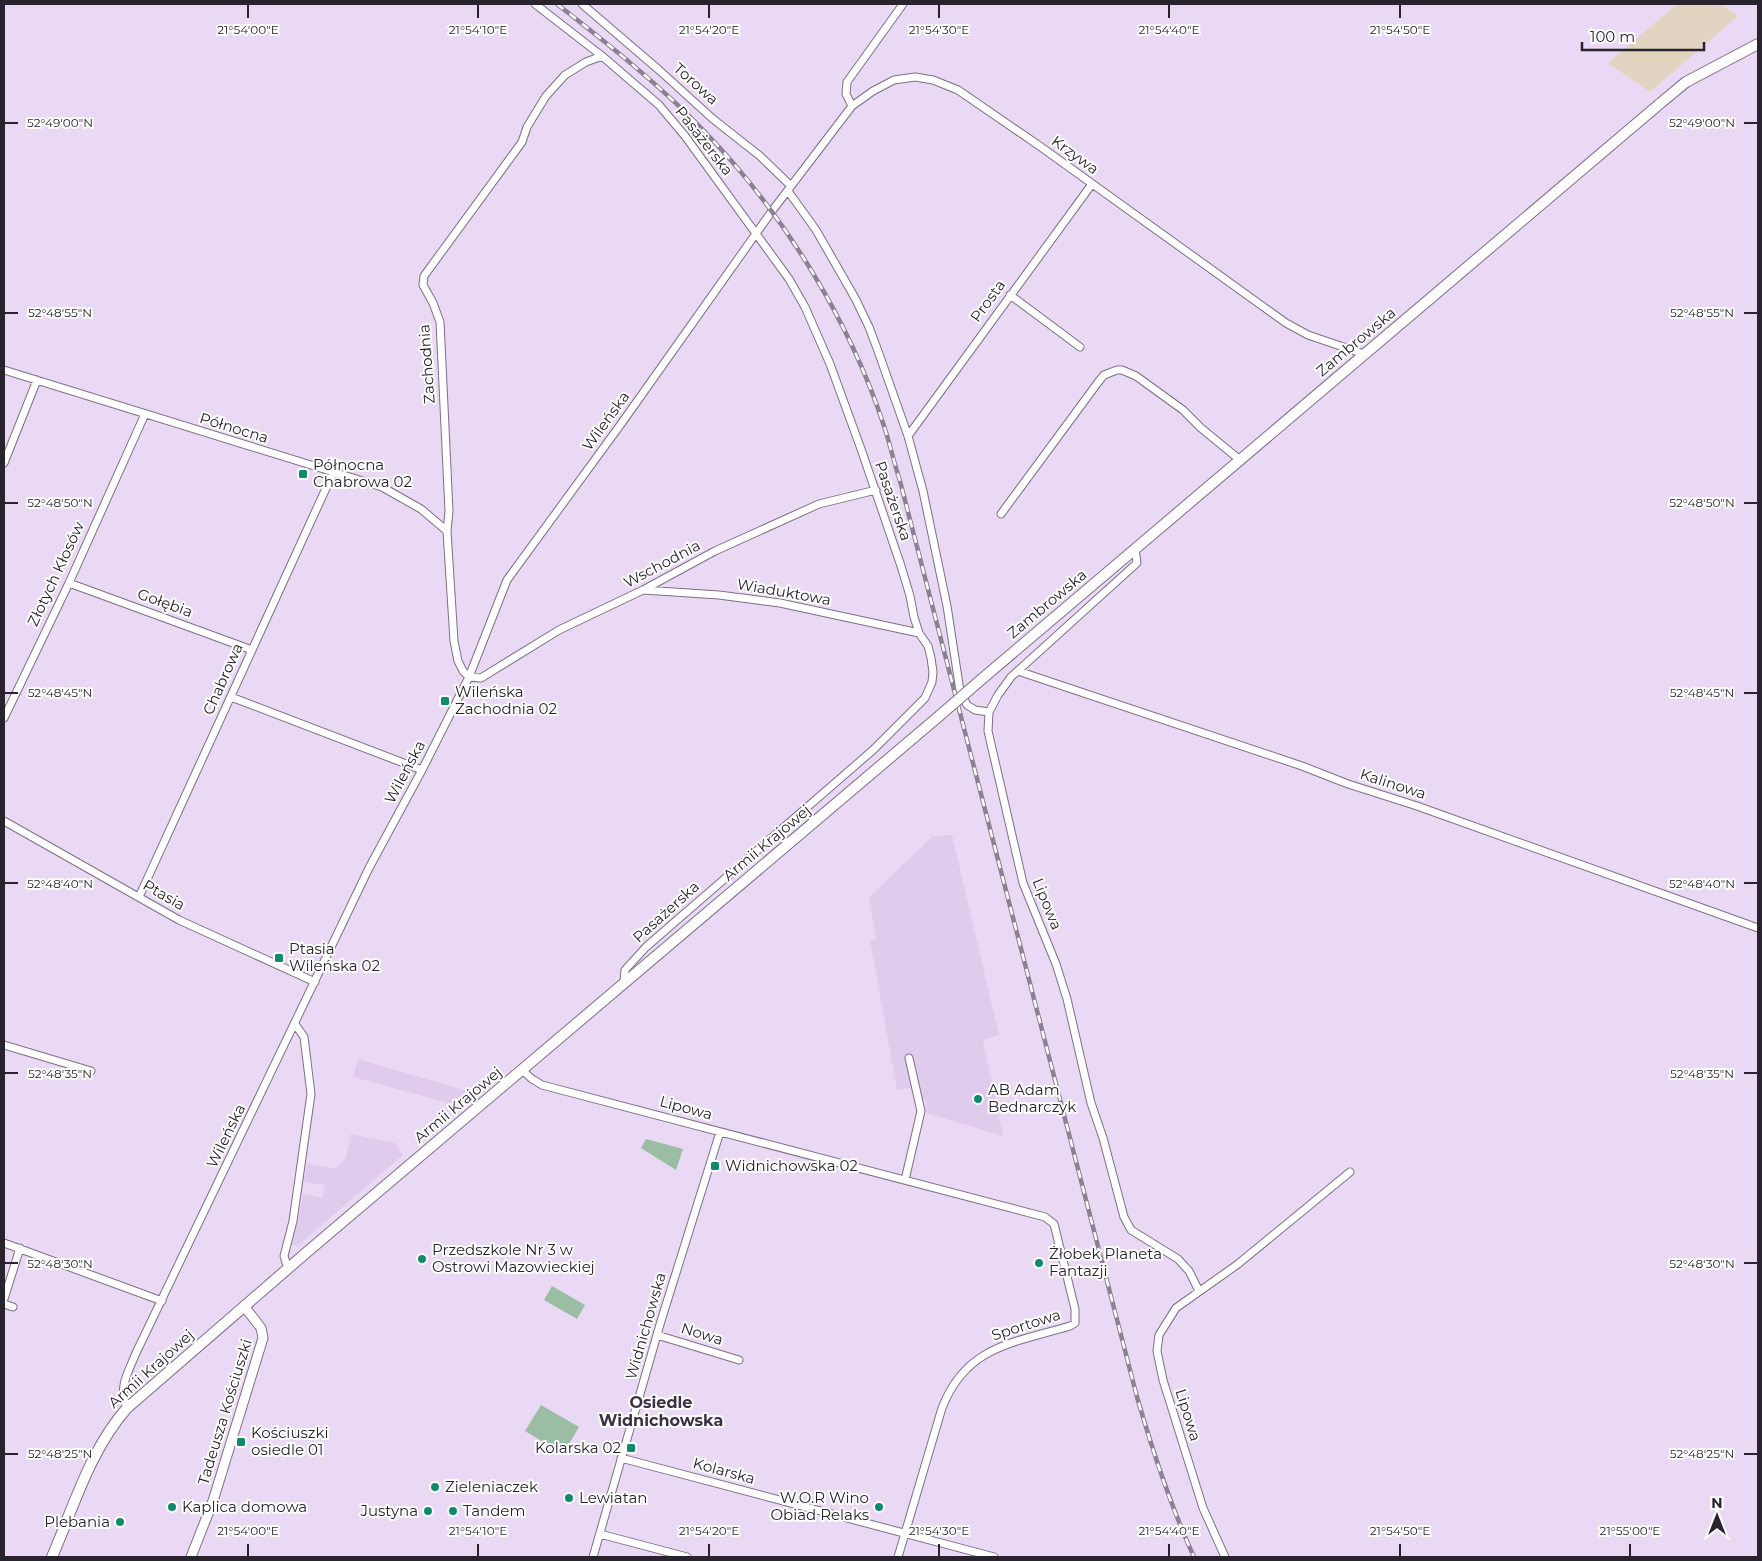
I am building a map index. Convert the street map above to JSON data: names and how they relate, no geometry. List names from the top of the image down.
{
  "streets": {
    "main road": ["Zambrowska", "Armii Krajowej"],
    "street": [
      "Torowa",
      "Pasażerska",
      "Krzywa",
      "Prosta",
      "Zachodnia",
      "Wileńska",
      "Północna",
      "Wschodnia",
      "Złotych Kłosów",
      "Wiaduktowa",
      "Gołębia",
      "Chabrowa",
      "Kalinowa",
      "Ptasia",
      "Lipowa",
      "Sportowa",
      "Widnichowska",
      "Nowa",
      "Tadeusza Kościuszki",
      "Kolarska"
    ]
  },
  "crossings": [
    ["Torowa", "Krzywa"],
    ["Torowa", "Prosta"],
    ["Torowa", "Wileńska"],
    ["Torowa", "Lipowa"],
    ["Pasażerska", "Zachodnia"],
    ["Pasażerska", "Wileńska"],
    ["Pasażerska", "Wschodnia"],
    ["Pasażerska", "Wiaduktowa"],
    ["Pasażerska", "Armii Krajowej"],
    ["Krzywa", "Prosta"],
    ["Krzywa", "Zambrowska"],
    ["Krzywa", "Wileńska"],
    ["Zambrowska", "Armii Krajowej"],
    ["Zachodnia", "Wileńska"],
    ["Zachodnia", "Północna"],
    ["Zachodnia", "Wschodnia"],
    ["Wileńska", "Wschodnia"],
    ["Wileńska", "Armii Krajowej"],
    ["Wileńska", "Ptasia"],
    ["Północna", "Złotych Kłosów"],
    ["Północna", "Chabrowa"],
    ["Wschodnia", "Wiaduktowa"],
    ["Złotych Kłosów", "Gołębia"],
    ["Gołębia", "Chabrowa"],
    ["Chabrowa", "Ptasia"],
    ["Armii Krajowej", "Lipowa"],
    ["Armii Krajowej", "Tadeusza Kościuszki"],
    ["Lipowa", "Sportowa"],
    ["Lipowa", "Widnichowska"],
    ["Sportowa", "Kolarska"],
    ["Widnichowska", "Nowa"],
    ["Widnichowska", "Kolarska"]
  ],
  "districts": ["Osiedle Widnichowska"],
  "places": {
    "transit": [
      "Północna Chabrowa 02",
      "Wileńska Zachodnia 02",
      "Ptasia Wileńska 02",
      "Widnichowska 02",
      "Kościuszki osiedle 01",
      "Kolarska 02"
    ],
    "other": [
      "AB Adam Bednarczyk",
      "Przedszkole Nr 3 w Ostrowi Mazowieckiej",
      "Żłobek Planeta Fantazji",
      "Zieleniaczek",
      "Lewiatan",
      "Kaplica domowa",
      "W.O.R Wino Obiad Relaks",
      "Justyna",
      "Tandem",
      "Plebania"
    ]
  },
  "scale_bar": "100 m",
  "north": "top",
  "coordinates": [
    "21°54'00\"E",
    "21°54'10\"E",
    "21°54'20\"E",
    "21°54'30\"E",
    "21°54'40\"E",
    "21°54'50\"E",
    "52°49'00\"N",
    "52°48'55\"N",
    "52°48'50\"N",
    "52°48'45\"N",
    "52°48'40\"N",
    "52°48'35\"N",
    "52°48'30\"N",
    "52°48'25\"N",
    "21°55'00\"E"
  ]
}
